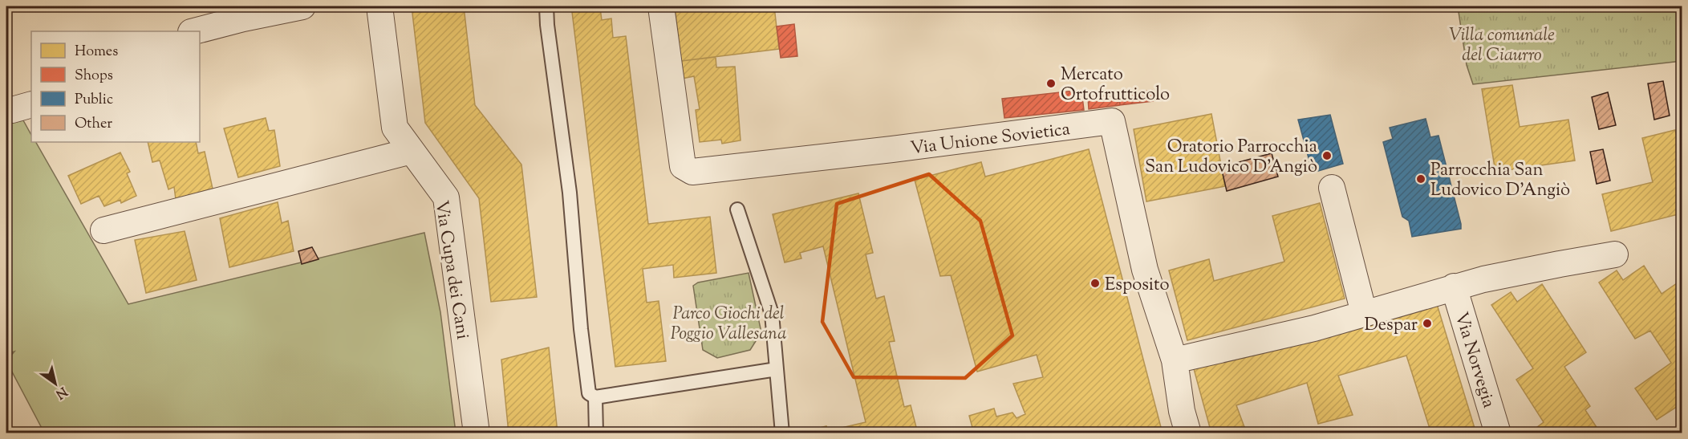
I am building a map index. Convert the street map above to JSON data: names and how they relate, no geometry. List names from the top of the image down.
{
  "streets": {
    "street": ["Via Unione Sovietica", "Via Cupa dei Cani", "Via Norvegia"]
  },
  "parks": ["Villa comunale del Ciaurro", "Parco Giochi del Poggio Vallesana"],
  "places": [
    "Mercato Ortofrutticolo",
    "Oratorio Parrocchia San Ludovico D'Angiò",
    "Parrocchia San Ludovico D'Angiò",
    "Esposito",
    "Despar"
  ],
  "legend": [
    "Homes",
    "Shops",
    "Public",
    "Other"
  ],
  "north": "bottom right"
}
